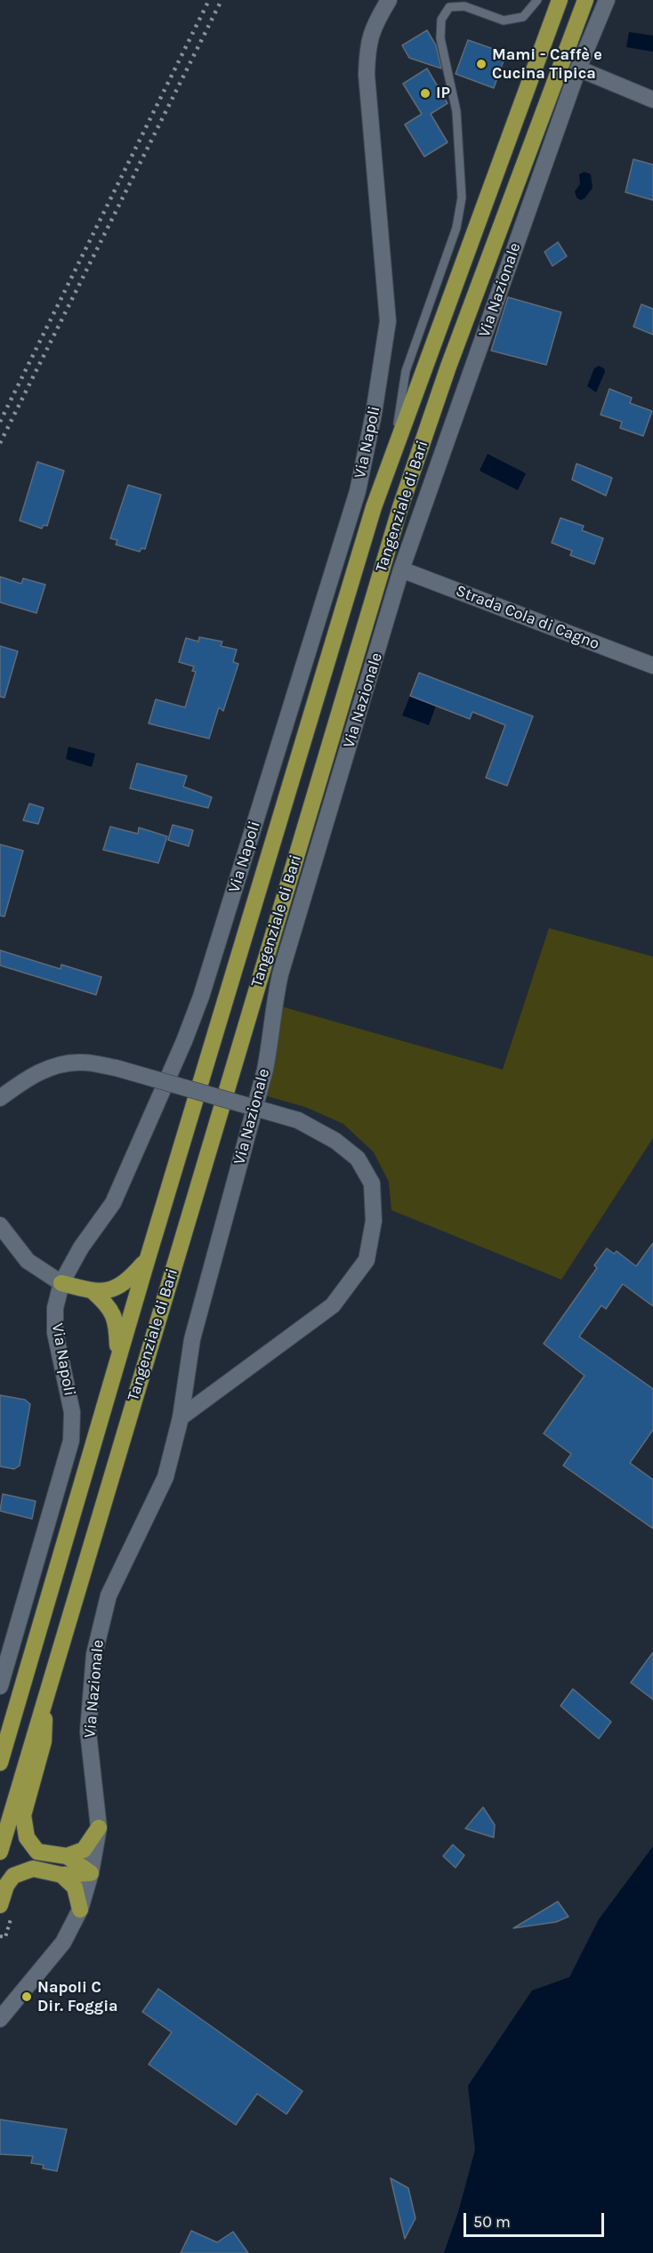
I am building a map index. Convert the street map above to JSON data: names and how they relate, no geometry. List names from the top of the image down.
{
  "streets": {
    "highway": ["Tangenziale di Bari"],
    "street": ["Via Nazionale", "Via Napoli", "Strada Cola di Cagno"]
  },
  "crossings": [
    ["Via Nazionale", "Strada Cola di Cagno"]
  ],
  "places": ["Mami - Caffè e Cucina Tipica", "IP", "Napoli C Dir. Foggia"],
  "scale_bar": "50 m"
}
